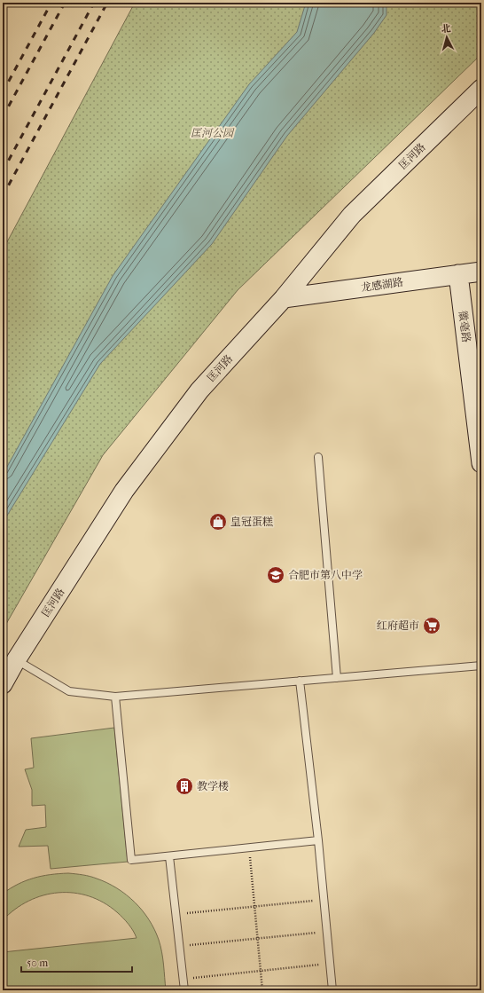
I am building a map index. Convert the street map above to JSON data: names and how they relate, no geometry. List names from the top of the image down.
{
  "streets": {
    "street": ["匡河路", "龙感湖路", "徽毫路"]
  },
  "crossings": [
    ["匡河路", "龙感湖路"],
    ["龙感湖路", "徽毫路"]
  ],
  "parks": ["匡河公园"],
  "places": {
    "shop": ["皇冠蛋糕"],
    "school or university": ["合肥市第八中学"],
    "supermarket": ["红府超市"],
    "building": ["教学楼"]
  },
  "scale_bar": "50 m",
  "north": "top"
}
